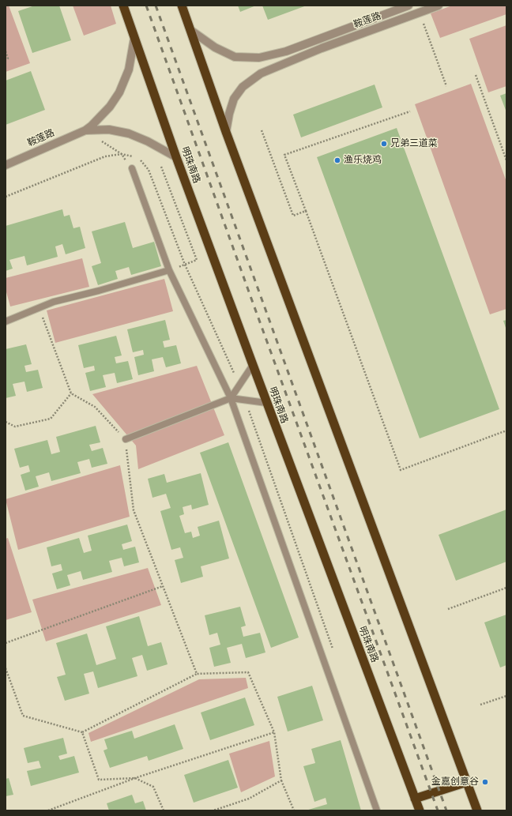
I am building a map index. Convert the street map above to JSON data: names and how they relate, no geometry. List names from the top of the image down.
{
  "streets": {
    "highway": ["明珠南路"],
    "street": ["鞍莲路"]
  },
  "places": ["兄弟三道菜", "渔乐烧鸡", "金嘉创意谷"]
}
